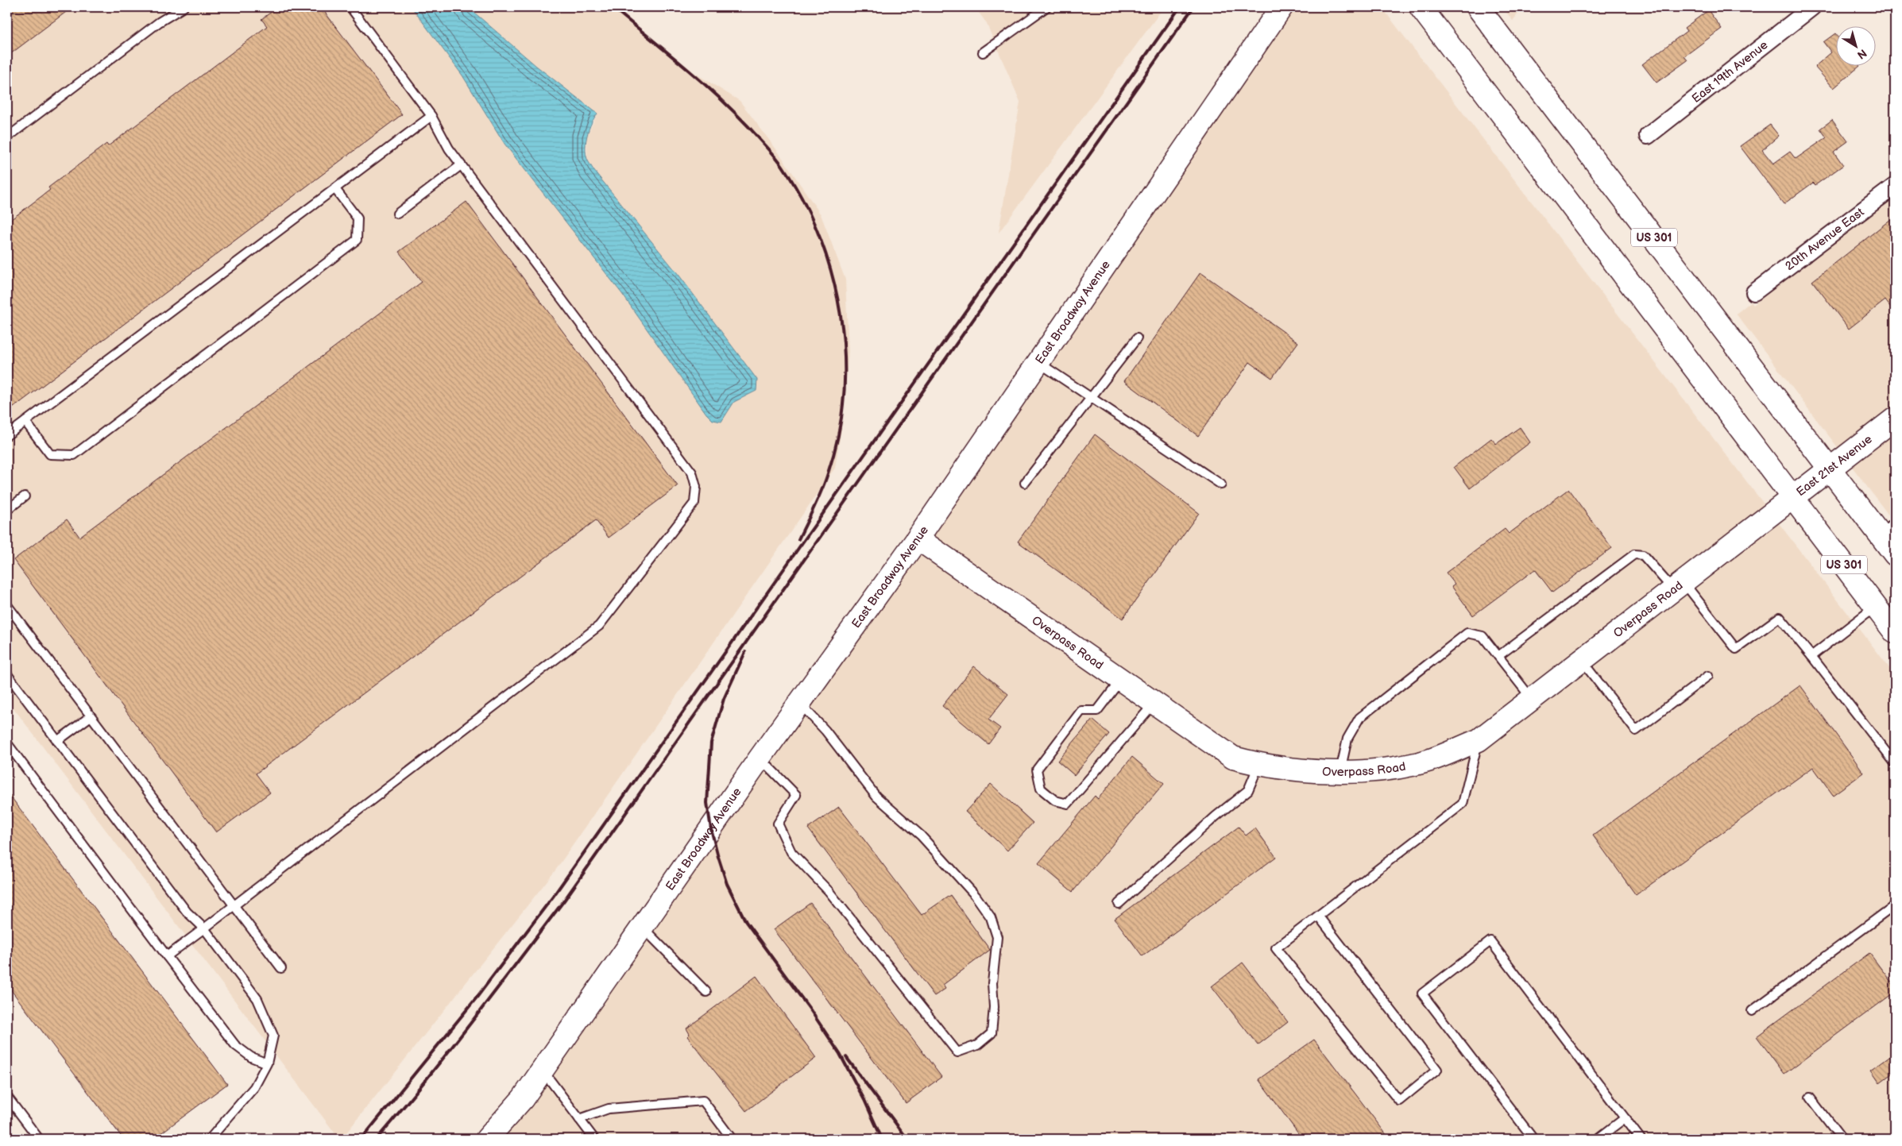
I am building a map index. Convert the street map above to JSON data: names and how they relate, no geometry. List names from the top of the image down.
{
  "streets": {
    "main road": [
      "US 301",
      "East Broadway Avenue",
      "East 21st Avenue",
      "Overpass Road"
    ],
    "street": ["East 19th Avenue", "20th Avenue East"]
  },
  "crossings": [
    ["US 301", "East 21st Avenue"],
    ["US 301", "Overpass Road"],
    ["East Broadway Avenue", "Overpass Road"],
    ["East 21st Avenue", "Overpass Road"]
  ],
  "north": "bottom right"
}
